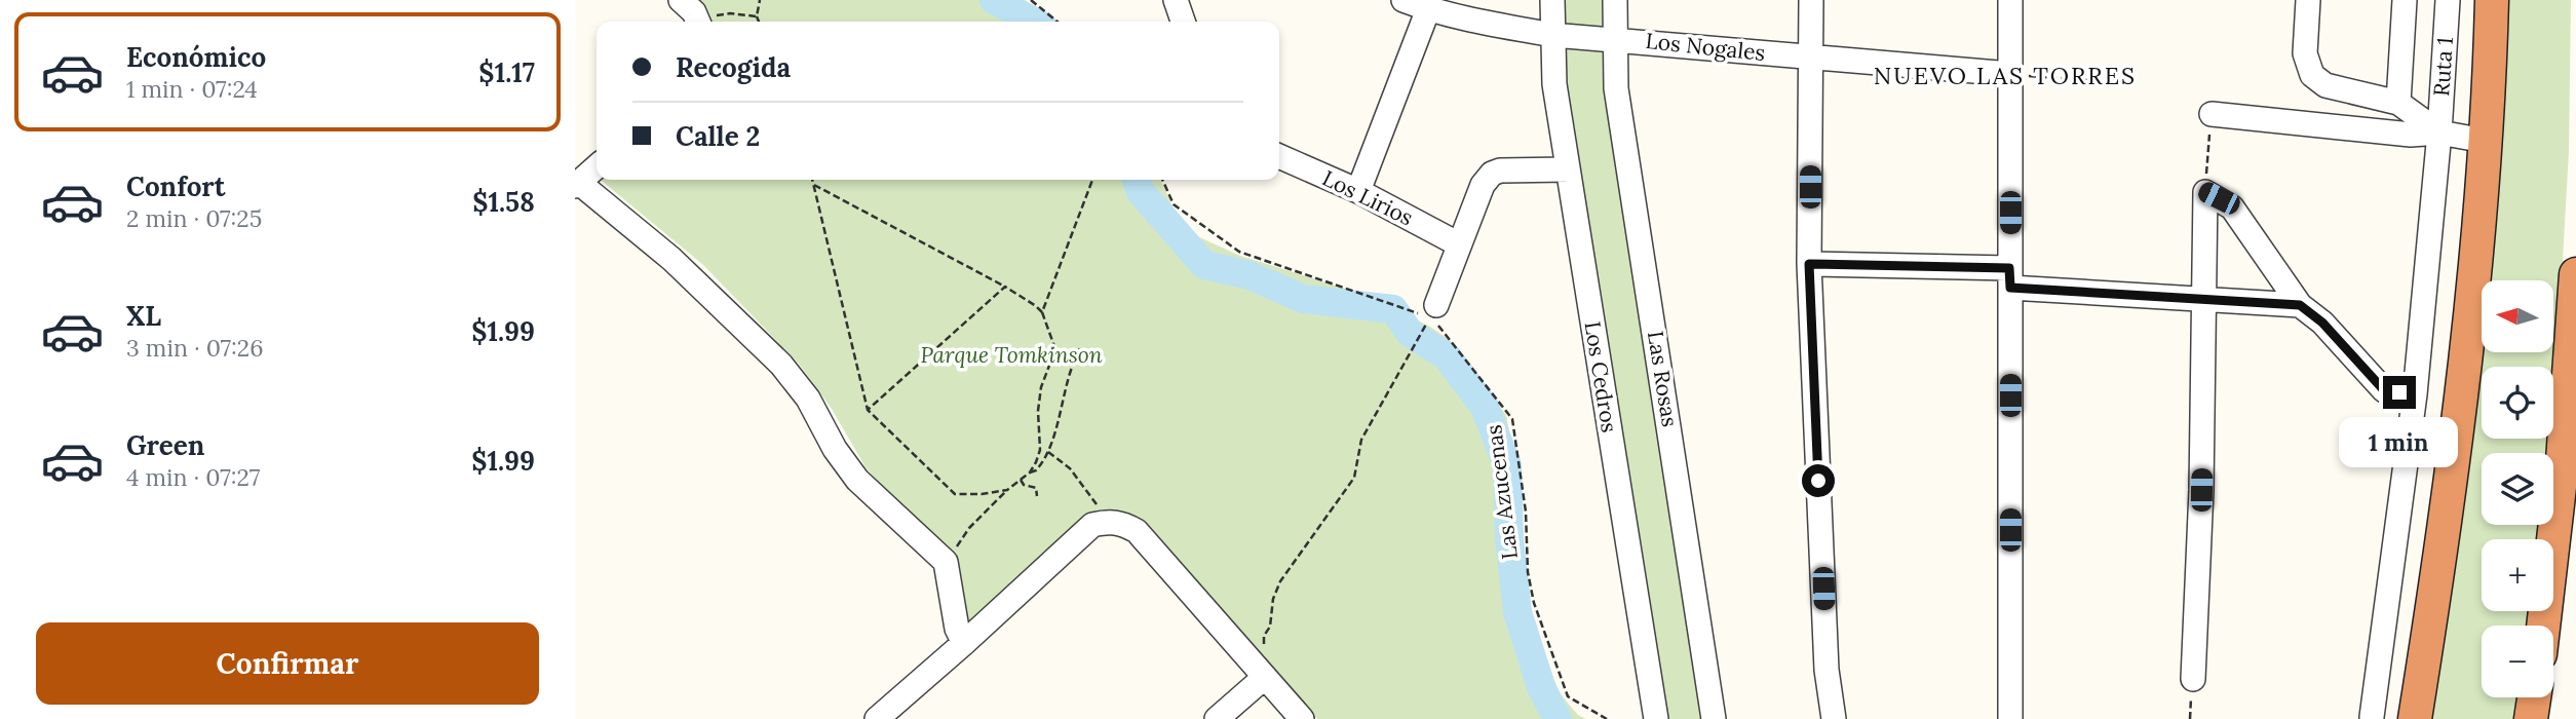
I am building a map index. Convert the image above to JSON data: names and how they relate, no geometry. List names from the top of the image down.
{
  "streets": {
    "street": [
      "Los Nogales",
      "Ruta 1",
      "Los Lirios",
      "Los Cedros",
      "Las Rosas"
    ],
    "path": ["Las Azucenas"]
  },
  "crossings": [
    ["Los Nogales", "Los Cedros"],
    ["Los Nogales", "Las Rosas"]
  ],
  "districts": ["NUEVO LAS TORRES"],
  "parks": ["Parque Tomkinson"],
  "north": "left",
  "page": {
    "list": [
      {
        "name": "Económico",
        "note": "1 min · 07:24",
        "value": "$1.17"
      },
      {
        "name": "Confort",
        "note": "2 min · 07:25",
        "value": "$1.58"
      },
      {
        "name": "XL",
        "note": "3 min · 07:26",
        "value": "$1.99"
      },
      {
        "name": "Green",
        "note": "4 min · 07:27",
        "value": "$1.99"
      }
    ],
    "banner": ["Recogida", "Calle 2"],
    "map_buttons": ["+", "−"],
    "bubble": "1 min",
    "buttons": "Confirmar"
  }
}
